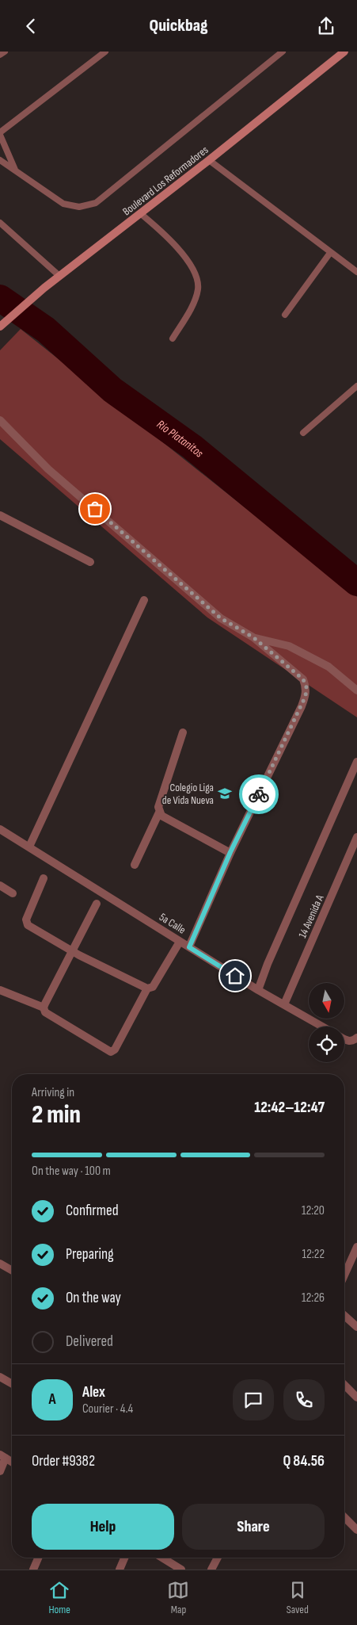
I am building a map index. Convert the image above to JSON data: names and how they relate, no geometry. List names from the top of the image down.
{
  "streets": {
    "main road": ["Boulevard Los Reformadores"],
    "street": ["14 Avenida A", "5a Calle"]
  },
  "crossings": [
    ["14 Avenida A", "5a Calle"]
  ],
  "water": ["Río Platanitos"],
  "places": {
    "school or university": ["Colegio Liga de Vida Nueva"]
  },
  "north": "bottom",
  "page": {
    "header": "Quickbag",
    "heading": ["2 min", "Arriving in", "12:42–12:47"],
    "panel": [
      "Alex",
      "Courier · 4.4",
      "Order #9382",
      "Q 84.56"
    ],
    "bar": "On the way · 100 m",
    "list": [
      ["Confirmed", "12:20"],
      ["Preparing", "12:22"],
      ["On the way", "12:26"],
      "Delivered"
    ],
    "round": "A",
    "buttons": ["Help", "Share"],
    "tabs": ["Home", "Map", "Saved"]
  }
}
